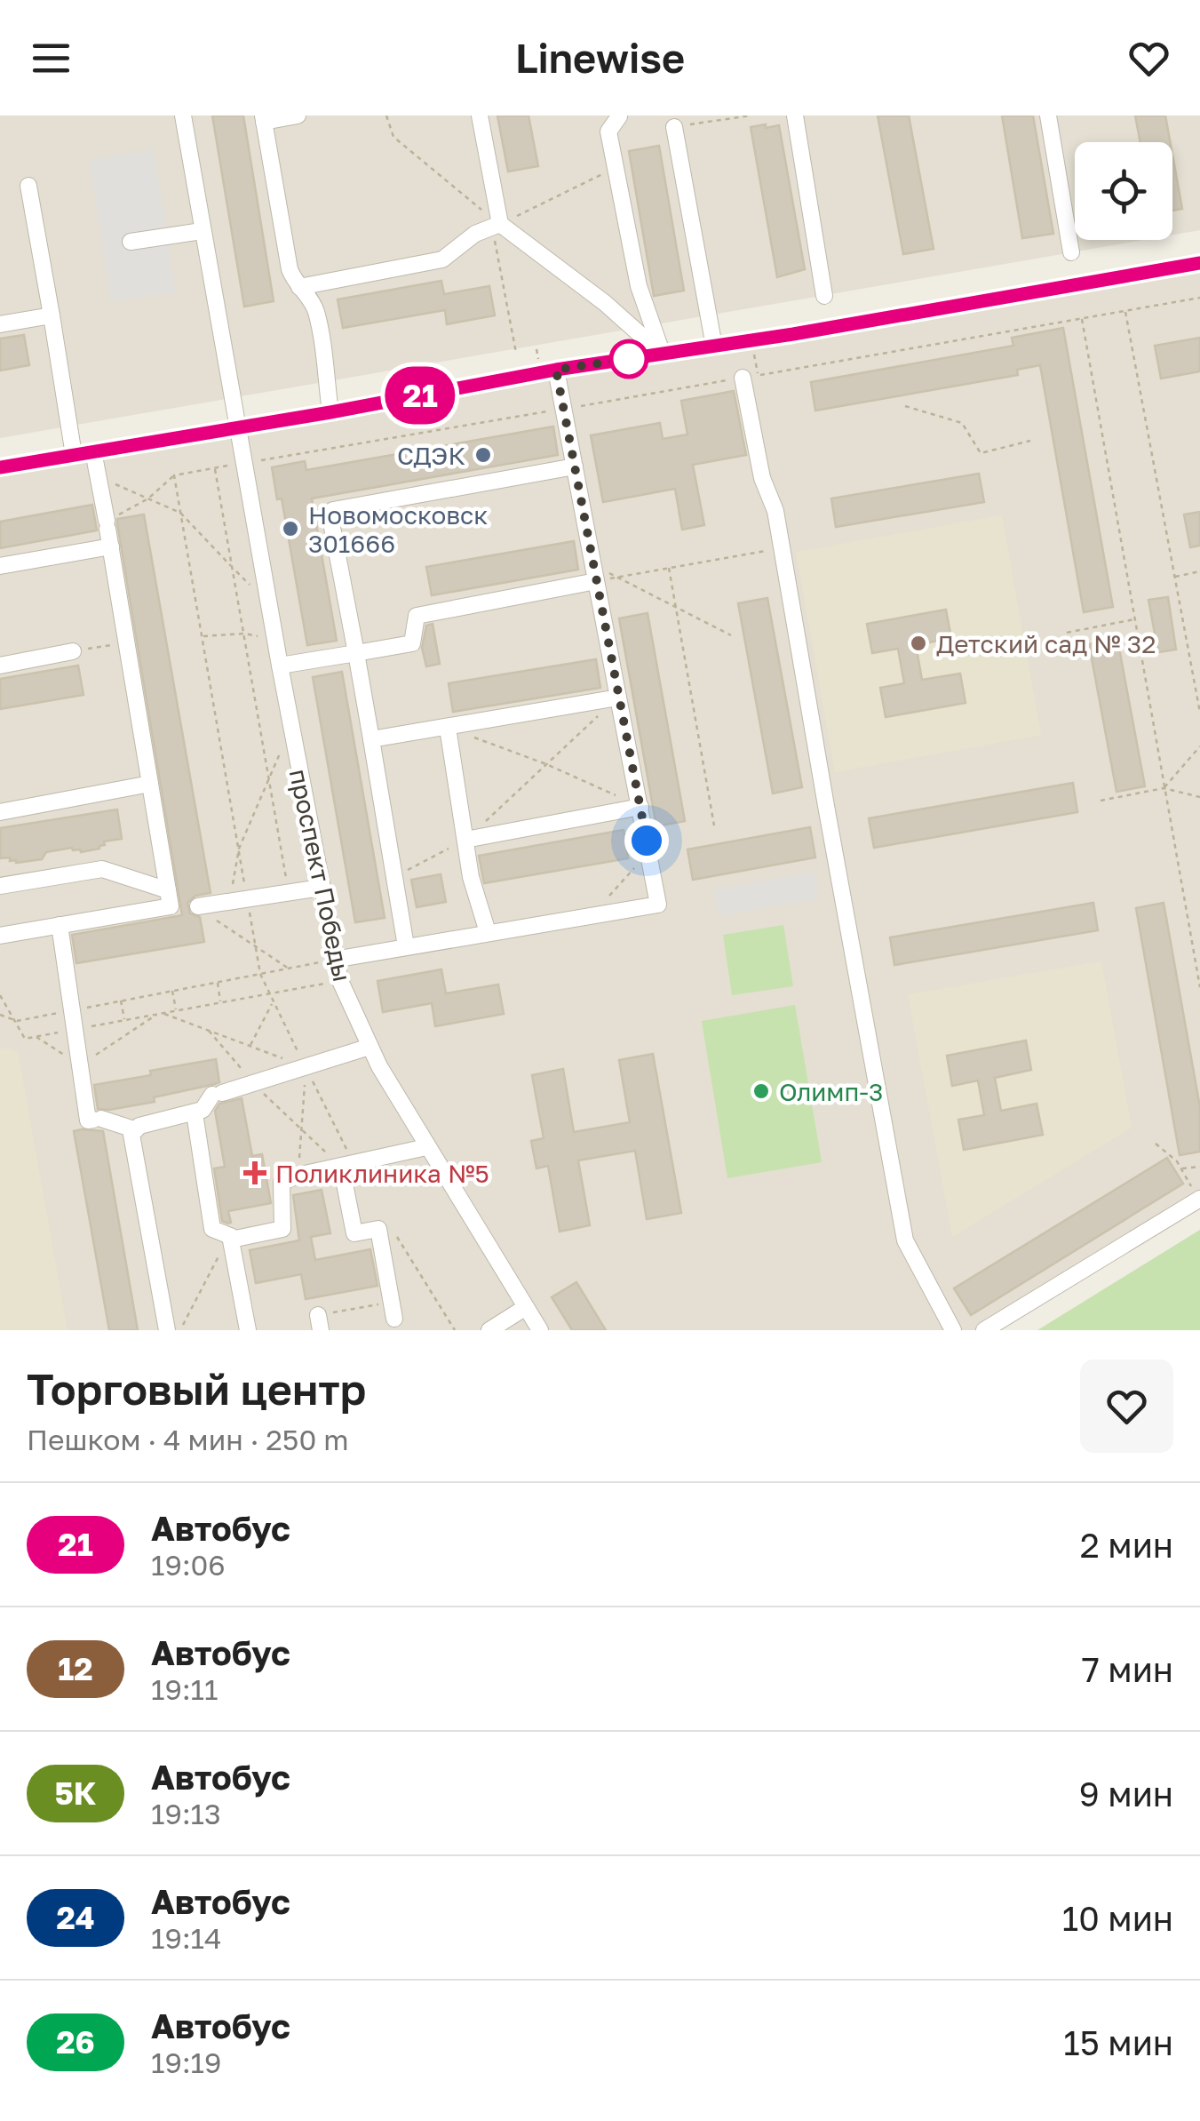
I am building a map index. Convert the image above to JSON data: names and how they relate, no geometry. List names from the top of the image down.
{
  "streets": {
    "street": ["проспект Победы"]
  },
  "places": {
    "other": [
      "СДЭК",
      "Новомосковск 301666",
      "Детский сад № 32",
      "Олимп-3"
    ],
    "health": ["Поликлиника №5"]
  },
  "lines": ["bus line 21"],
  "page": {
    "header": "Linewise",
    "on_map": "21",
    "heading": ["Торговый центр", "Пешком · 4 мин · 250 m"],
    "list": [
      {
        "mark": "21",
        "name": "Автобус",
        "note": "19:06",
        "value": "2 мин"
      },
      {
        "mark": "12",
        "name": "Автобус",
        "note": "19:11",
        "value": "7 мин"
      },
      {
        "mark": "5К",
        "name": "Автобус",
        "note": "19:13",
        "value": "9 мин"
      },
      {
        "mark": "24",
        "name": "Автобус",
        "note": "19:14",
        "value": "10 мин"
      },
      {
        "mark": "26",
        "name": "Автобус",
        "note": "19:19",
        "value": "15 мин"
      }
    ]
  }
}
